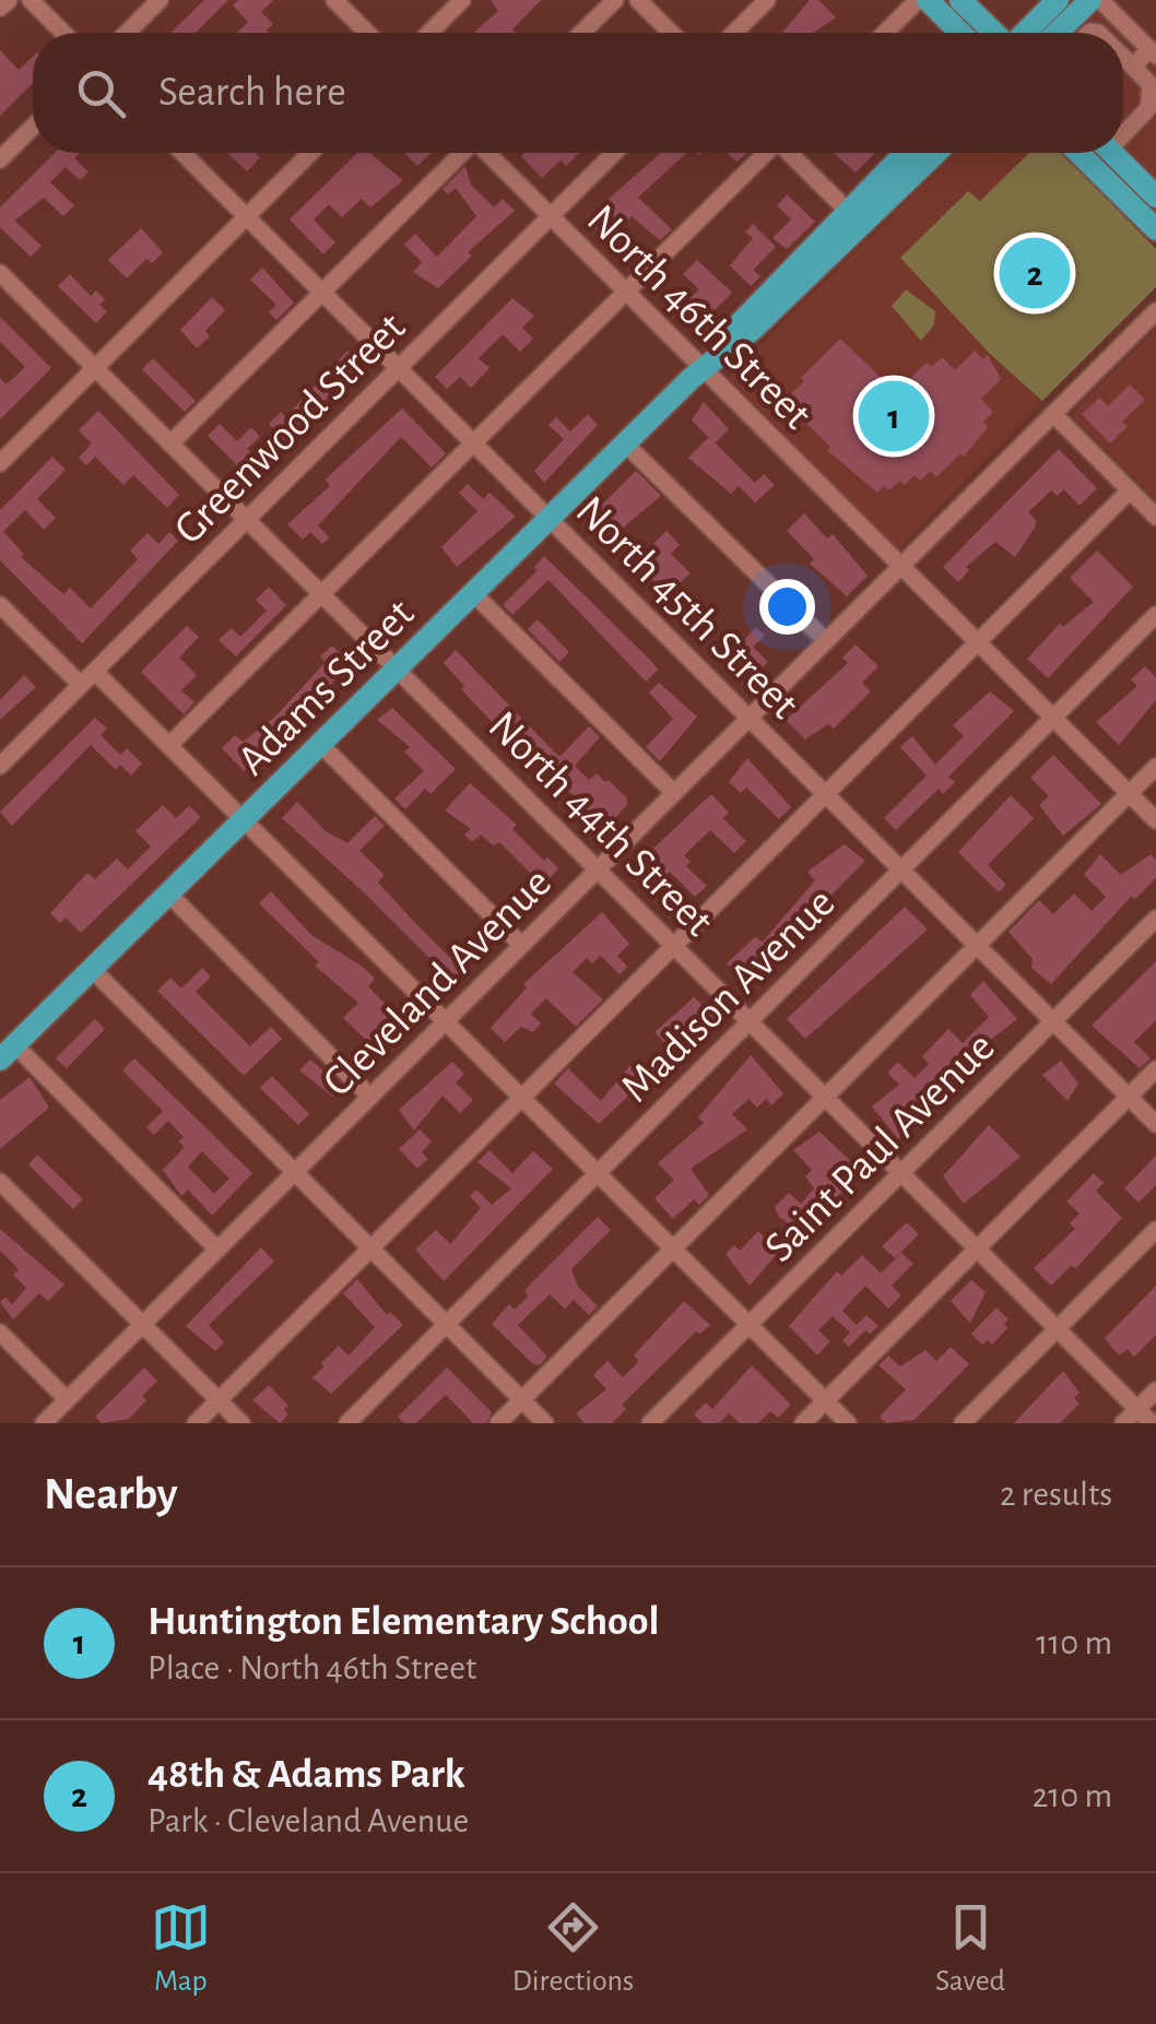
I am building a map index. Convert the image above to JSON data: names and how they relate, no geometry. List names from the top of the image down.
{
  "streets": {
    "main road": ["Adams Street"],
    "street": [
      "North 46th Street",
      "Greenwood Street",
      "North 45th Street",
      "North 44th Street",
      "Cleveland Avenue",
      "Madison Avenue",
      "Saint Paul Avenue"
    ]
  },
  "crossings": [
    ["North 46th Street", "Greenwood Street"],
    ["North 46th Street", "Adams Street"],
    ["North 46th Street", "Cleveland Avenue"],
    ["North 46th Street", "Madison Avenue"],
    ["Greenwood Street", "North 45th Street"],
    ["Greenwood Street", "North 44th Street"],
    ["North 45th Street", "Adams Street"],
    ["North 45th Street", "Cleveland Avenue"],
    ["North 45th Street", "Madison Avenue"],
    ["North 45th Street", "Saint Paul Avenue"],
    ["Adams Street", "North 44th Street"],
    ["North 44th Street", "Cleveland Avenue"],
    ["North 44th Street", "Madison Avenue"],
    ["North 44th Street", "Saint Paul Avenue"]
  ],
  "page": {
    "search": "Search here",
    "pins": ["2", "1"],
    "heading": ["Nearby", "2 results"],
    "list": [
      {
        "mark": "1",
        "name": "Huntington Elementary School",
        "note": "Place · North 46th Street",
        "value": "110 m"
      },
      {
        "mark": "2",
        "name": "48th & Adams Park",
        "note": "Park · Cleveland Avenue",
        "value": "210 m"
      }
    ],
    "nav": ["Map", "Directions", "Saved"]
  }
}
